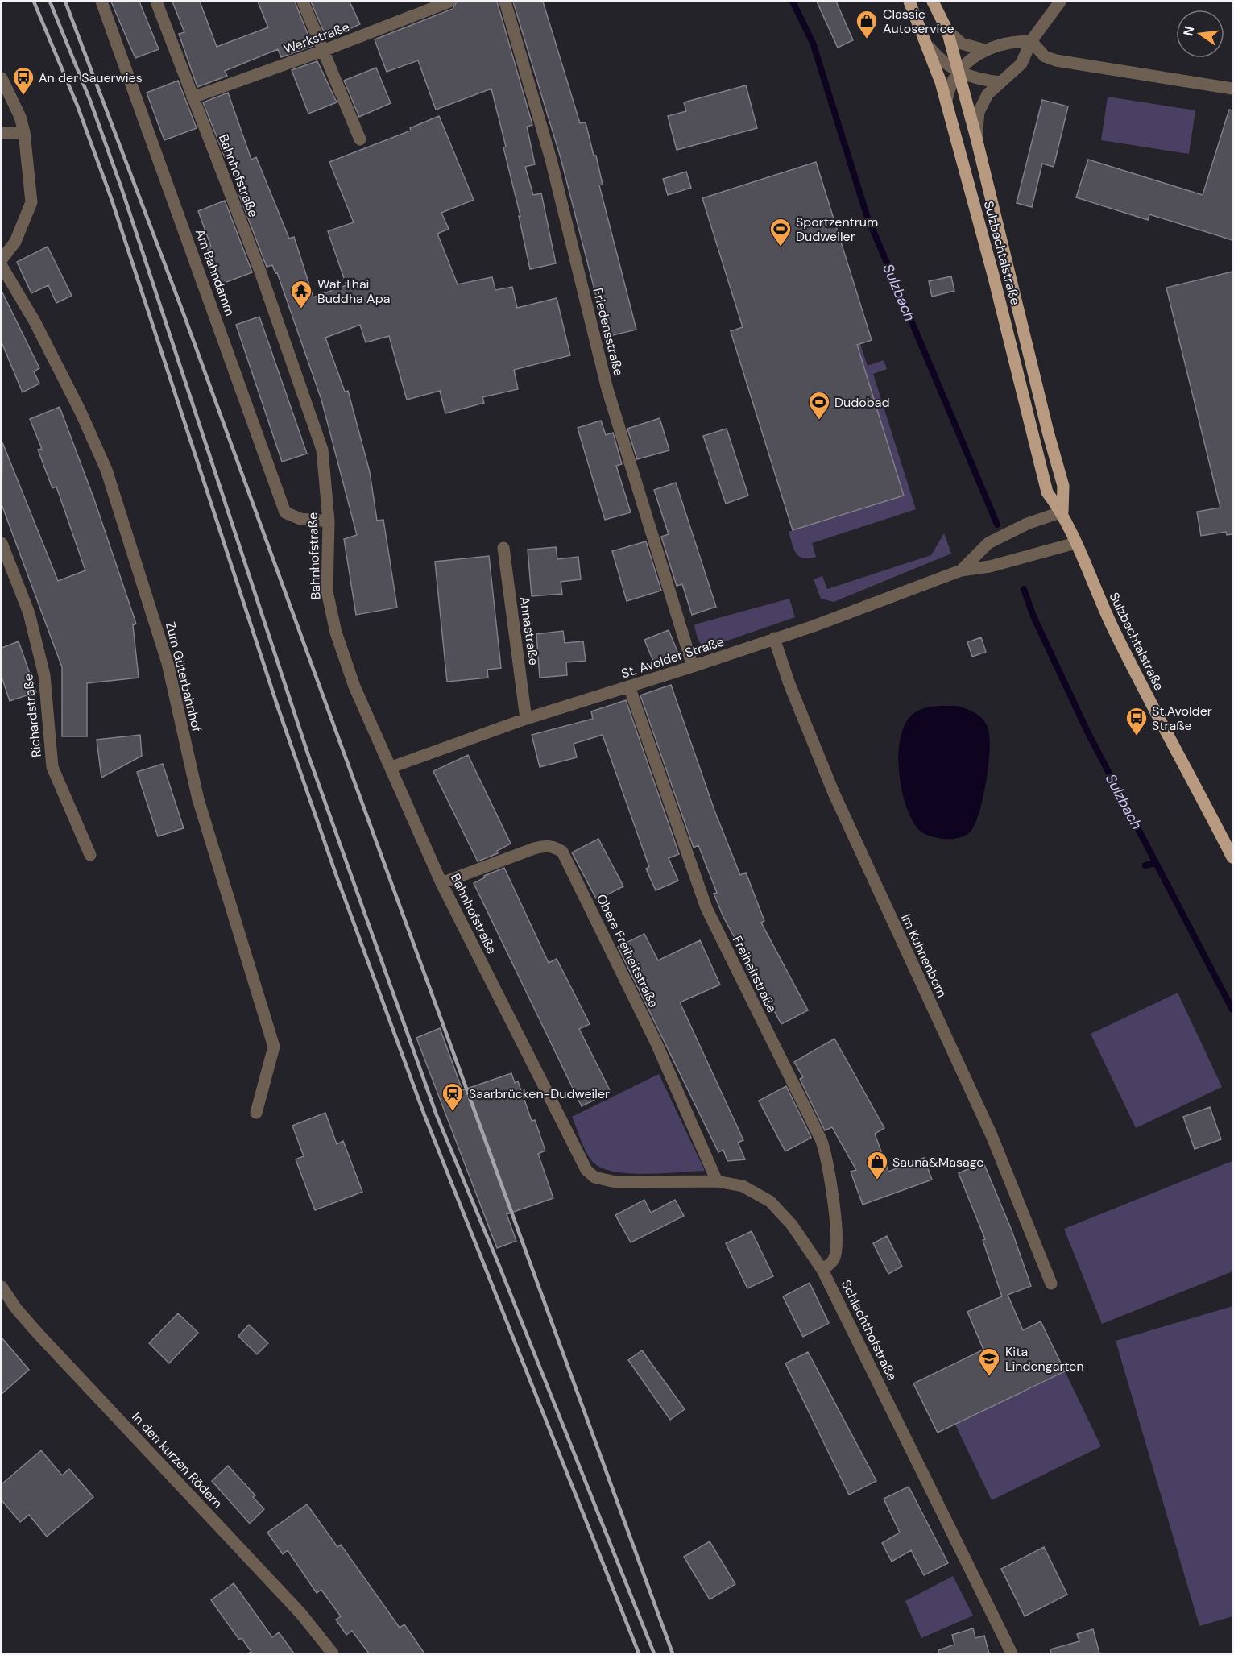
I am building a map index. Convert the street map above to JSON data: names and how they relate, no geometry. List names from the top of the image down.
{
  "streets": {
    "main road": ["Sulzbachtalstraße"],
    "street": [
      "Werkstraße",
      "Bahnhofstraße",
      "Am Bahndamm",
      "Friedensstraße",
      "Annastraße",
      "St. Avolder Straße",
      "Zum Güterbahnhof",
      "Richardstraße",
      "Obere Freiheitstraße",
      "Im Kuhnenborn",
      "Freiheitstraße",
      "Schlachthofstraße",
      "In den kurzen Rödern"
    ]
  },
  "crossings": [
    ["Werkstraße", "Bahnhofstraße"],
    ["Bahnhofstraße", "Am Bahndamm"],
    ["Bahnhofstraße", "St. Avolder Straße"],
    ["Bahnhofstraße", "Obere Freiheitstraße"],
    ["Bahnhofstraße", "Schlachthofstraße"],
    ["Sulzbachtalstraße", "St. Avolder Straße"],
    ["Friedensstraße", "St. Avolder Straße"],
    ["Annastraße", "St. Avolder Straße"],
    ["St. Avolder Straße", "Im Kuhnenborn"],
    ["St. Avolder Straße", "Freiheitstraße"],
    ["Obere Freiheitstraße", "Schlachthofstraße"],
    ["Freiheitstraße", "Schlachthofstraße"]
  ],
  "water": ["Sulzbach"],
  "places": {
    "shop": ["Classic Autoservice", "Sauna&Masage"],
    "bus stop": ["An der Sauerwies", "St.Avolder Straße"],
    "sports": ["Sportzentrum Dudweiler", "Dudobad"],
    "temple": ["Wat Thai Buddha Apa"],
    "station": ["Saarbrücken-Dudweiler"],
    "school or university": ["Kita Lindengarten"]
  },
  "north": "left"
}
